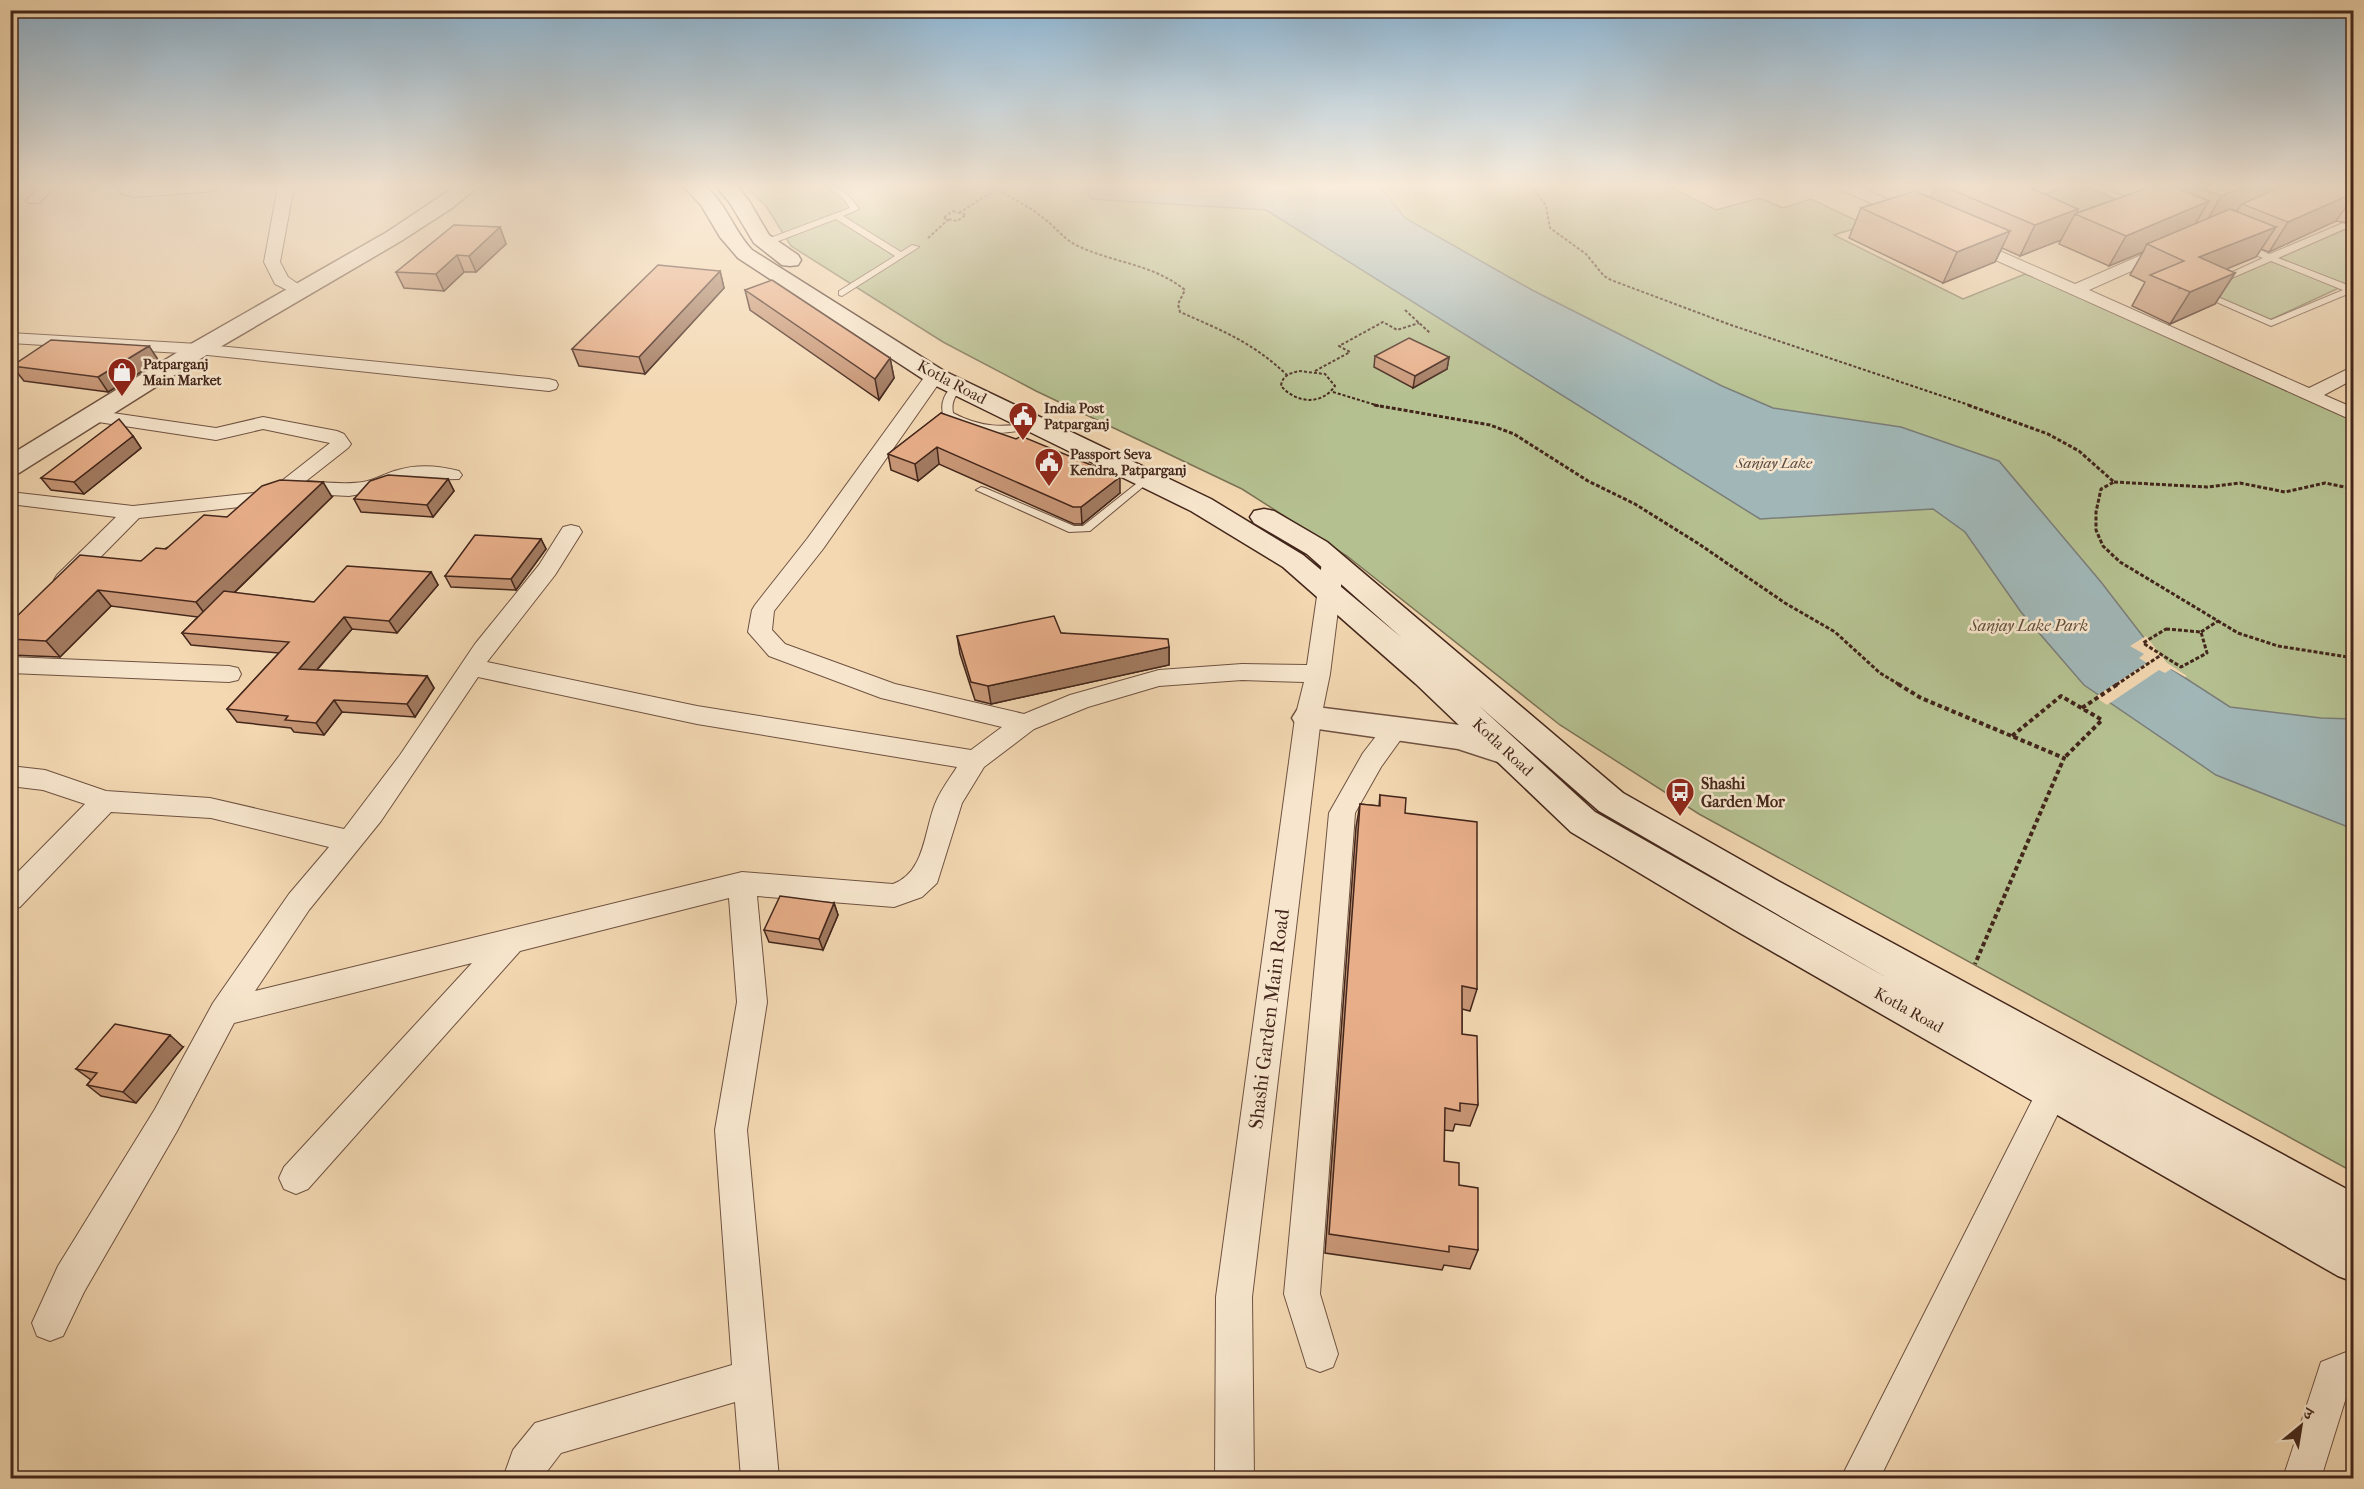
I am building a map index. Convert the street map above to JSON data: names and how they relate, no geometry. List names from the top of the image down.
{
  "streets": {
    "main road": ["Kotla Road"],
    "street": ["Shashi Garden Main Road"]
  },
  "crossings": [
    ["Kotla Road", "Shashi Garden Main Road"]
  ],
  "water": ["Sanjay Lake"],
  "parks": ["Sanjay Lake Park"],
  "places": {
    "shop": ["Patparganj Main Market"],
    "public building": ["India Post Patparganj", "Passport Seva Kendra, Patparganj"],
    "bus stop": ["Shashi Garden Mor"]
  },
  "north": "top right"
}
